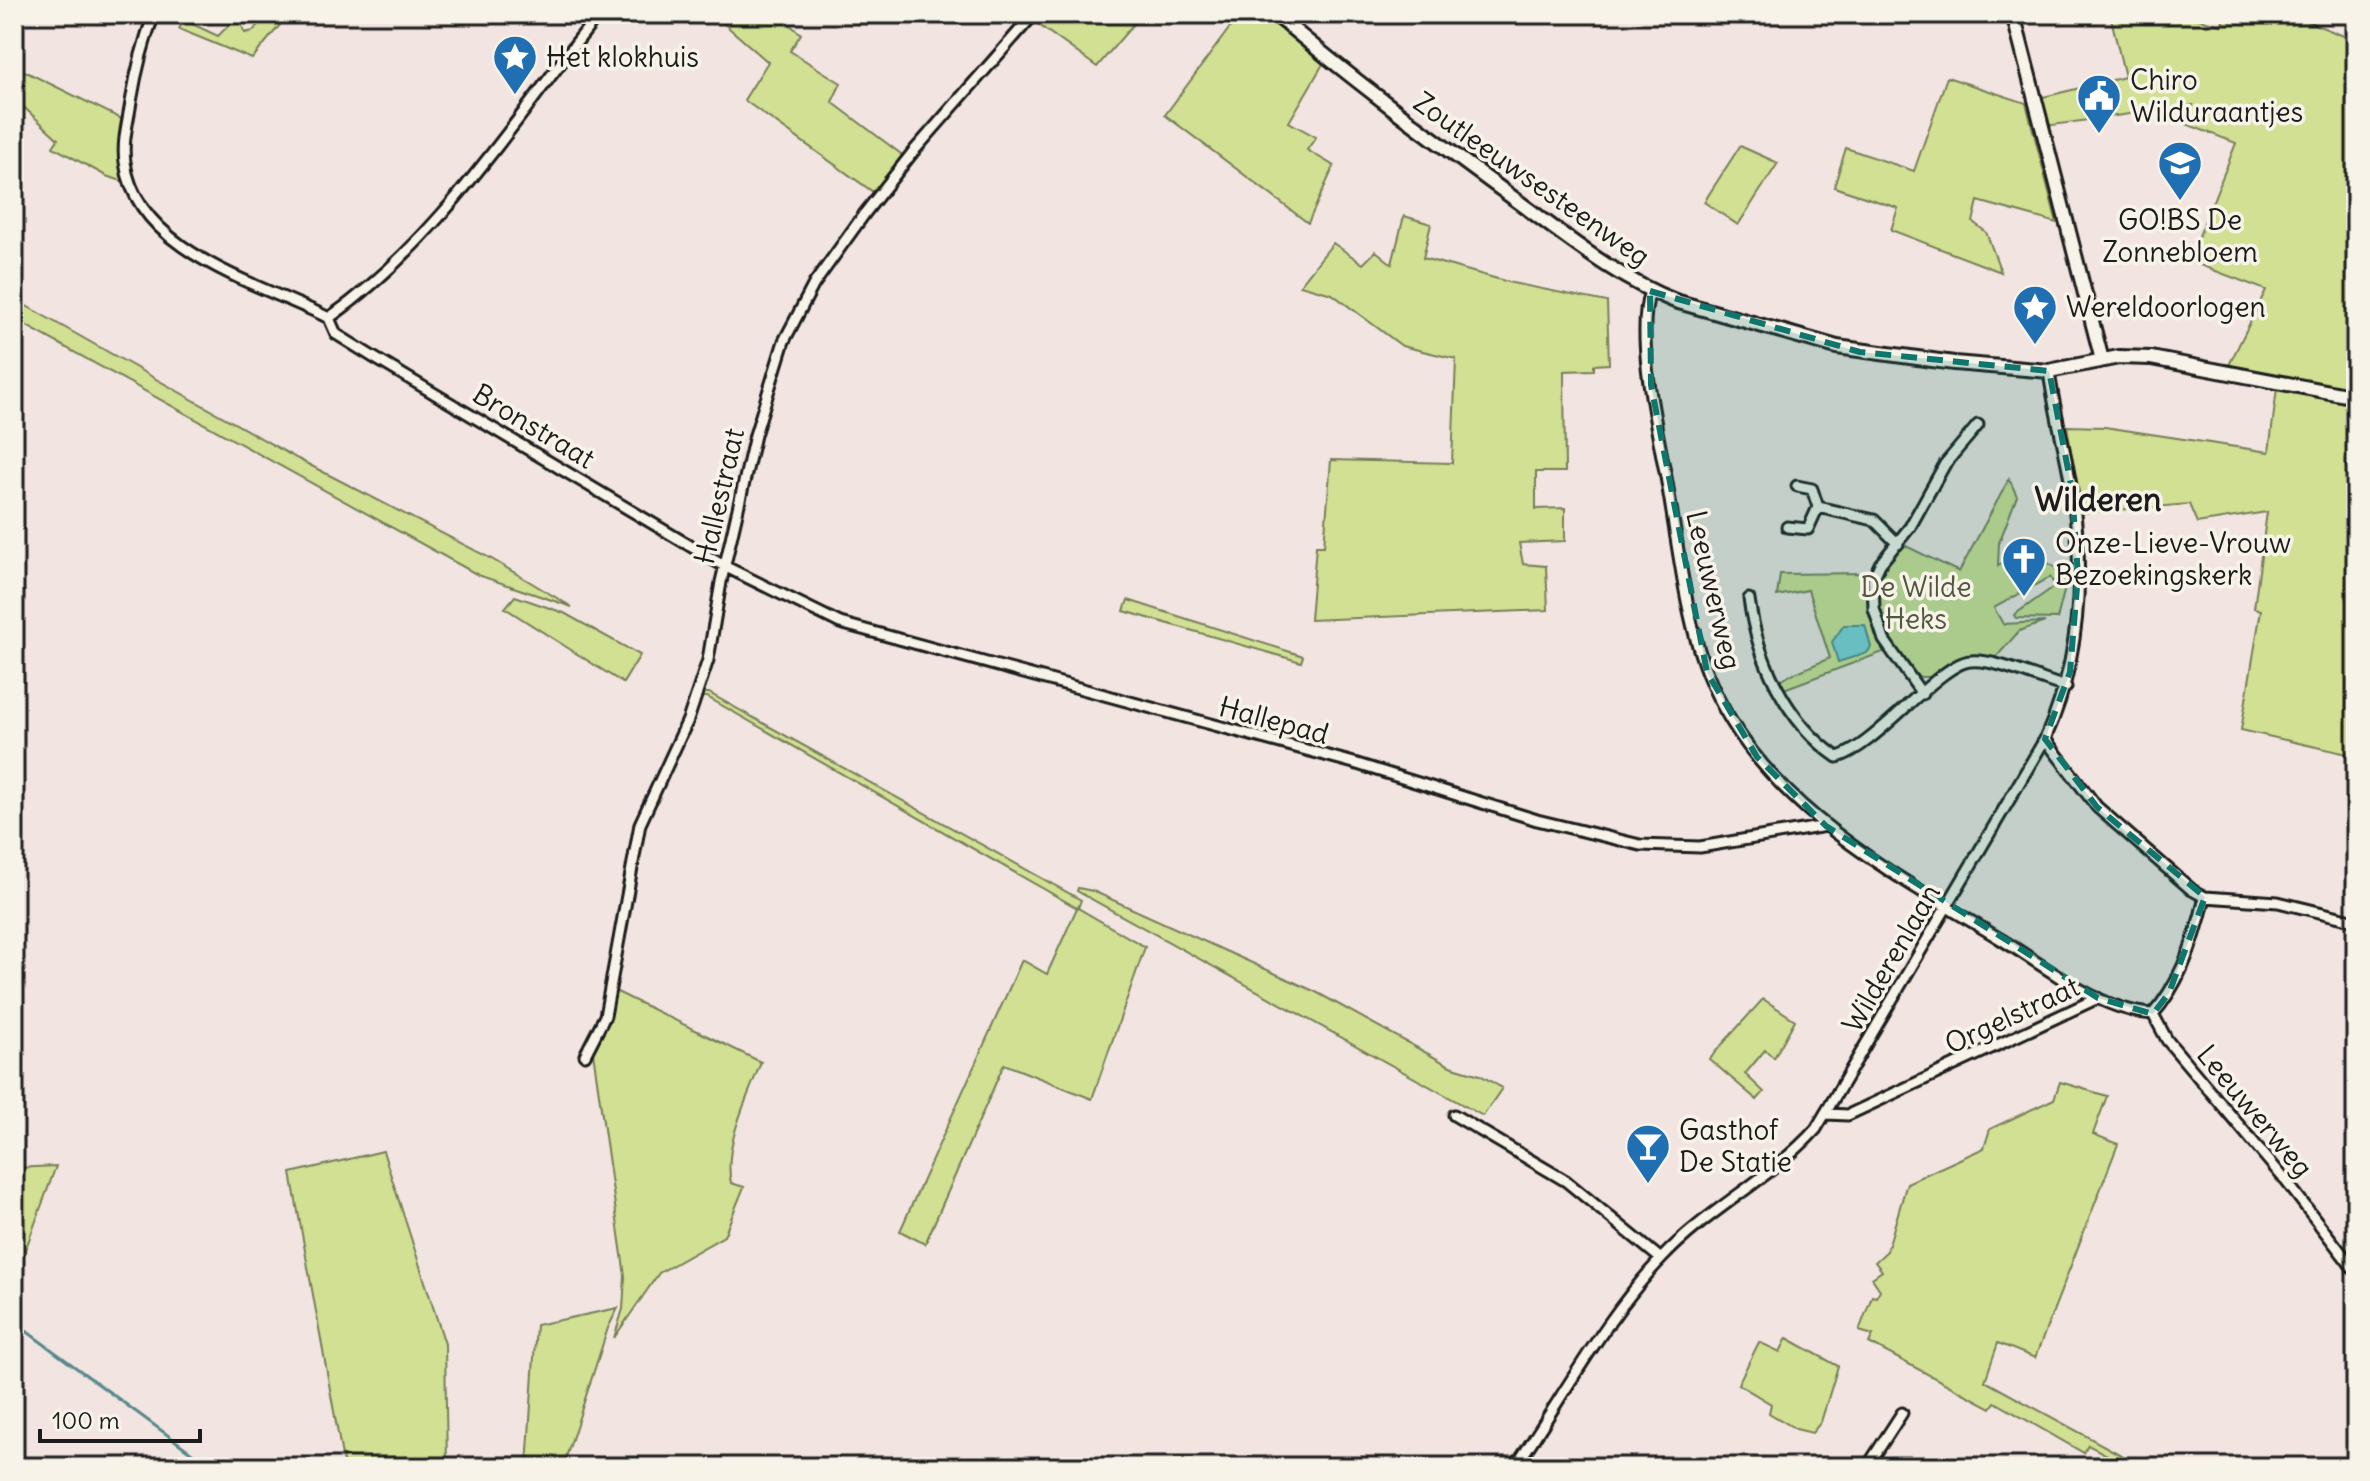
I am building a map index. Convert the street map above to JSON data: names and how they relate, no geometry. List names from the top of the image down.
{
  "streets": {
    "street": [
      "Zoutleeuwsesteenweg",
      "Bronstraat",
      "Hallestraat",
      "Leeuwerweg",
      "Hallepad",
      "Wilderenlaan",
      "Orgelstraat"
    ]
  },
  "crossings": [
    ["Zoutleeuwsesteenweg", "Leeuwerweg"],
    ["Zoutleeuwsesteenweg", "Wilderenlaan"],
    ["Bronstraat", "Hallestraat"],
    ["Bronstraat", "Hallepad"],
    ["Hallestraat", "Hallepad"],
    ["Leeuwerweg", "Hallepad"],
    ["Leeuwerweg", "Wilderenlaan"],
    ["Leeuwerweg", "Orgelstraat"],
    ["Wilderenlaan", "Orgelstraat"]
  ],
  "districts": ["Wilderen"],
  "parks": ["De Wilde Heks"],
  "places": {
    "place": ["Het klokhuis", "Wereldoorlogen"],
    "public building": ["Chiro Wilduraantjes"],
    "school or university": ["GO!BS De Zonnebloem"],
    "church": ["Onze-Lieve-Vrouw Bezoekingskerk"],
    "bar": ["Gasthof De Statie"]
  },
  "scale_bar": "100 m"
}
